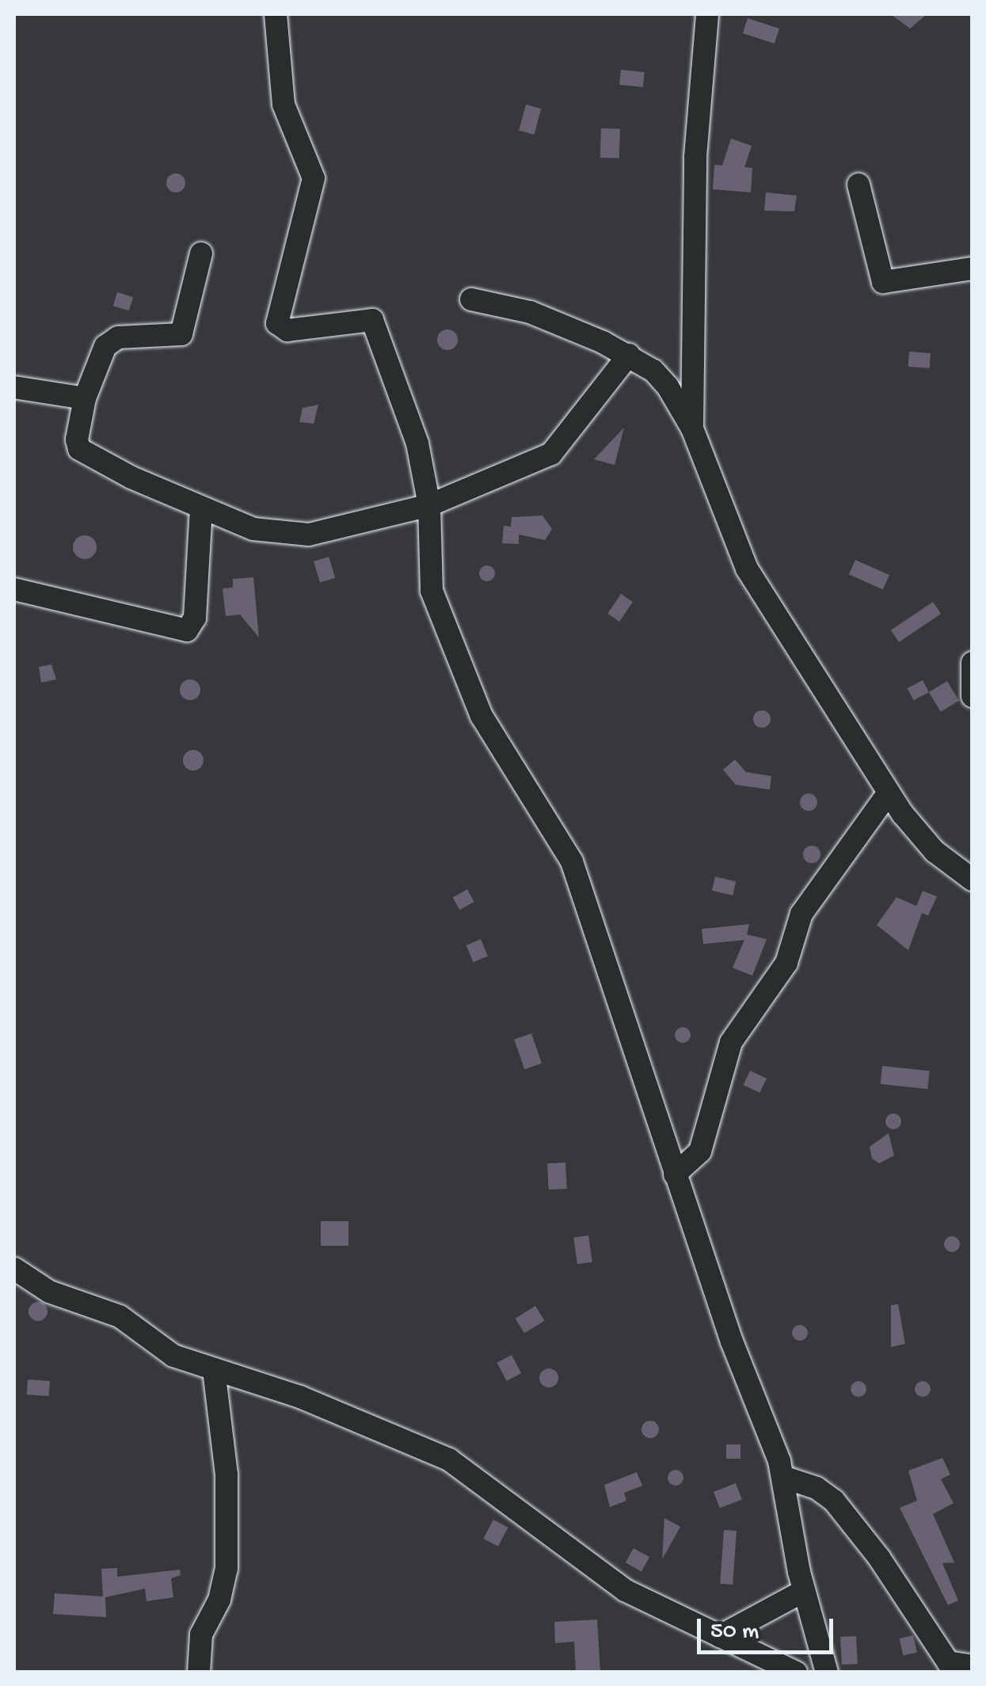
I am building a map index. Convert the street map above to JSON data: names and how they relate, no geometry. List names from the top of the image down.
{
  "scale_bar": "50 m"
}
